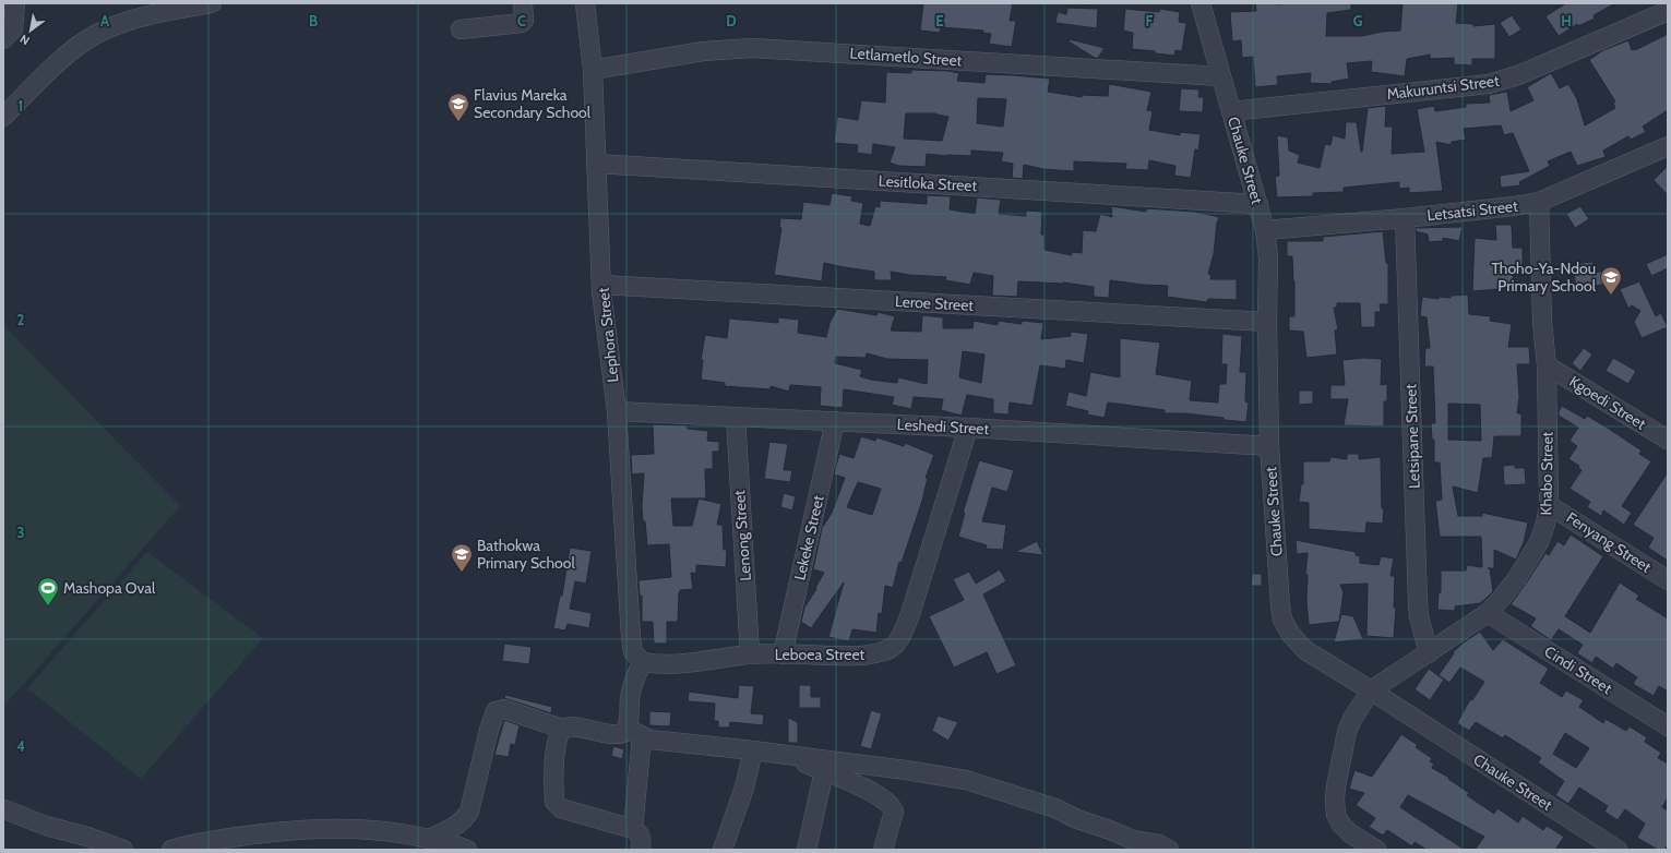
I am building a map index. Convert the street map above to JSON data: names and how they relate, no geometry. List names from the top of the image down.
{
  "streets": {
    "street": [
      "Letlametlo Street",
      "Makuruntsi Street",
      "Chauke Street",
      "Lesitloka Street",
      "Letsatsi Street",
      "Leroe Street",
      "Lephora Street",
      "Kgoedi Street",
      "Leshedi Street",
      "Letsipane Street",
      "Khabo Street",
      "Lenong Street",
      "Lekeke Street",
      "Fenyang Street",
      "Leboea Street",
      "Cindi Street"
    ]
  },
  "crossings": [
    ["Letlametlo Street", "Chauke Street"],
    ["Letlametlo Street", "Lephora Street"],
    ["Makuruntsi Street", "Chauke Street"],
    ["Chauke Street", "Lesitloka Street"],
    ["Chauke Street", "Letsatsi Street"],
    ["Chauke Street", "Leroe Street"],
    ["Chauke Street", "Leshedi Street"],
    ["Chauke Street", "Khabo Street"],
    ["Lesitloka Street", "Lephora Street"],
    ["Letsatsi Street", "Letsipane Street"],
    ["Letsatsi Street", "Khabo Street"],
    ["Leroe Street", "Lephora Street"],
    ["Lephora Street", "Leshedi Street"],
    ["Lephora Street", "Leboea Street"],
    ["Kgoedi Street", "Khabo Street"],
    ["Leshedi Street", "Lenong Street"],
    ["Leshedi Street", "Lekeke Street"],
    ["Leshedi Street", "Leboea Street"],
    ["Letsipane Street", "Khabo Street"],
    ["Khabo Street", "Fenyang Street"],
    ["Khabo Street", "Cindi Street"],
    ["Lenong Street", "Leboea Street"],
    ["Lekeke Street", "Leboea Street"]
  ],
  "places": {
    "school or university": ["Flavius Mareka Secondary School", "Thoho-Ya-Ndou Primary School", "Bathokwa Primary School"],
    "sports": ["Mashopa Oval"]
  },
  "north": "bottom left",
  "grid": {
    "columns": [
      "A",
      "B",
      "C",
      "D",
      "E",
      "F",
      "G",
      "H"
    ],
    "rows": [
      "1",
      "2",
      "3",
      "4"
    ]
  }
}
